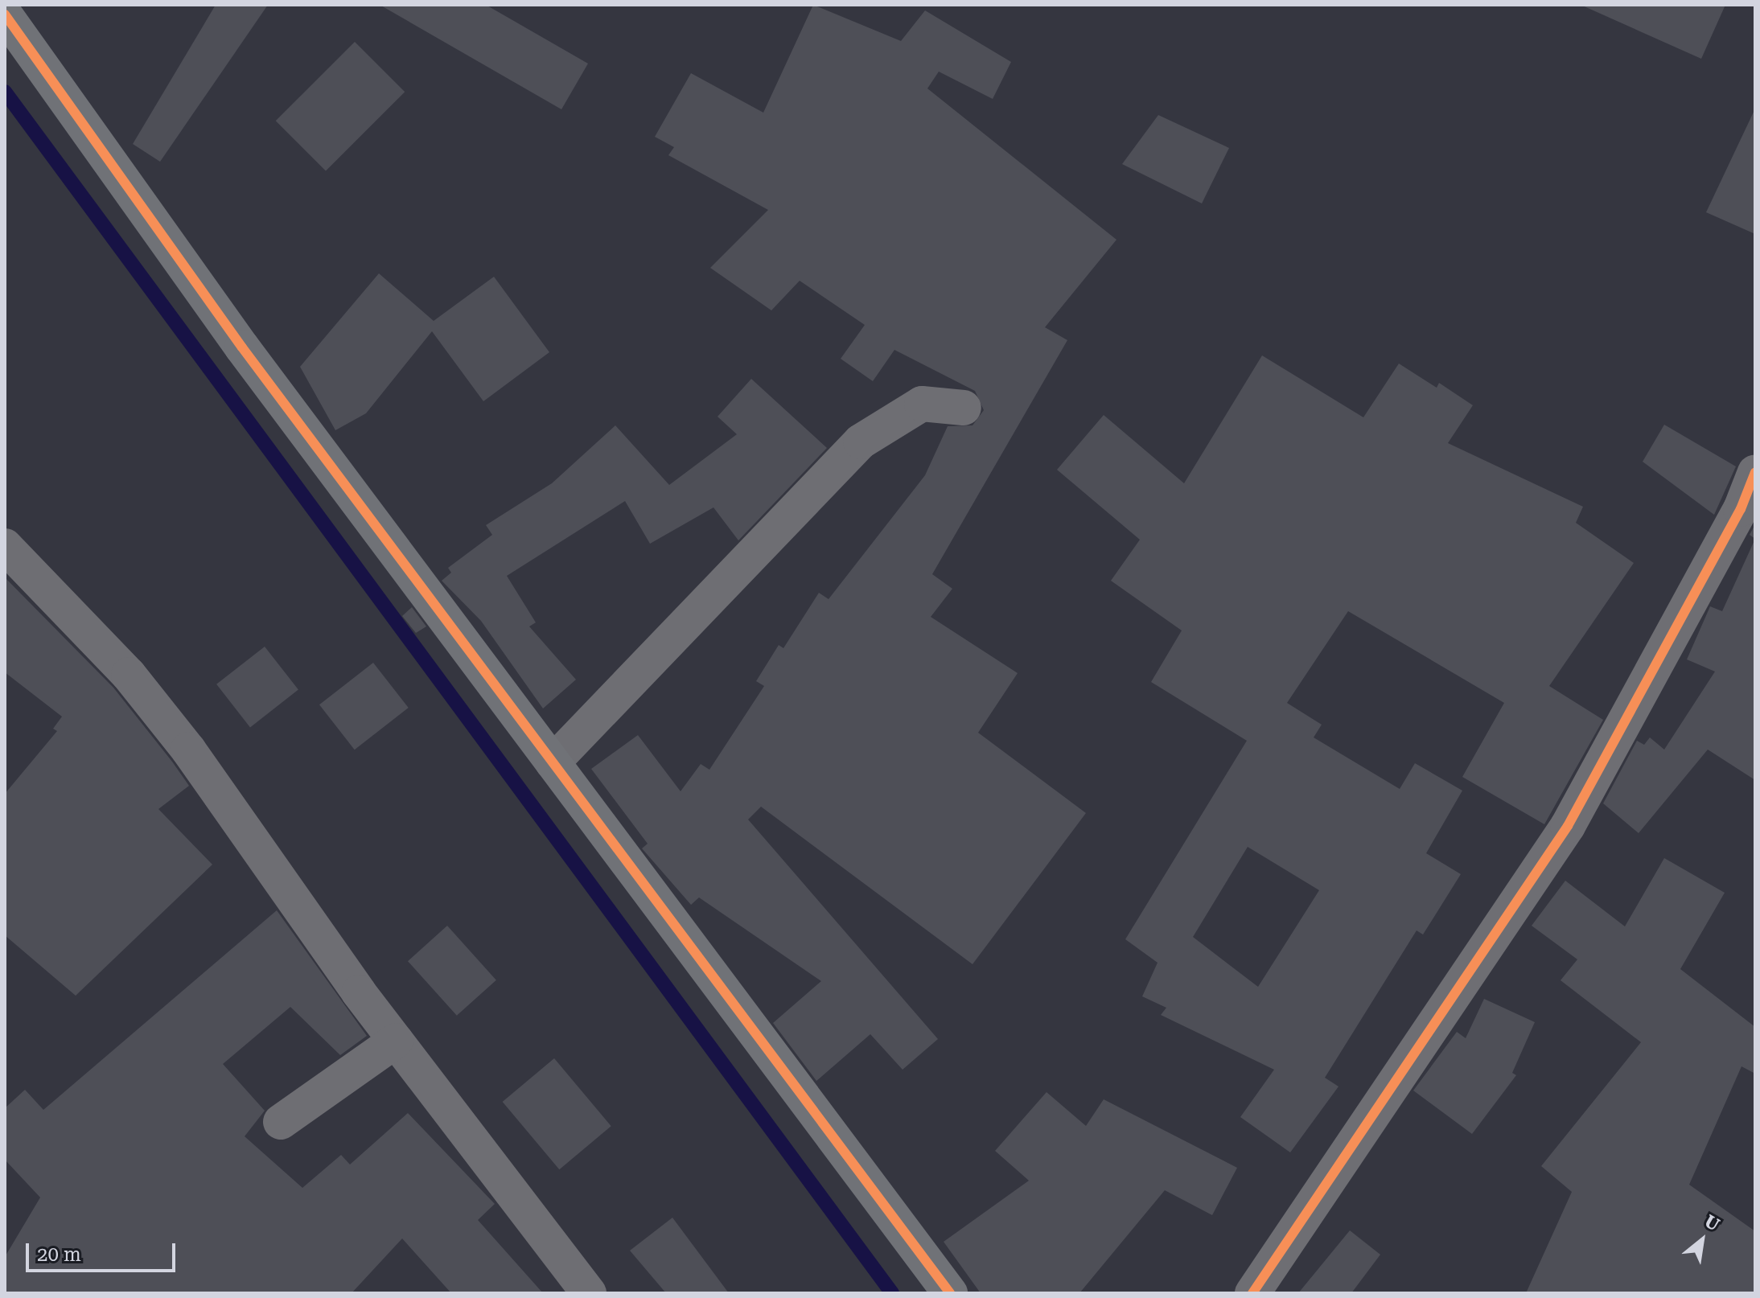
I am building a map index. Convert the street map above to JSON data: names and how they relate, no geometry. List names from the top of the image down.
{
  "scale_bar": "20 m",
  "north": "top right"
}
